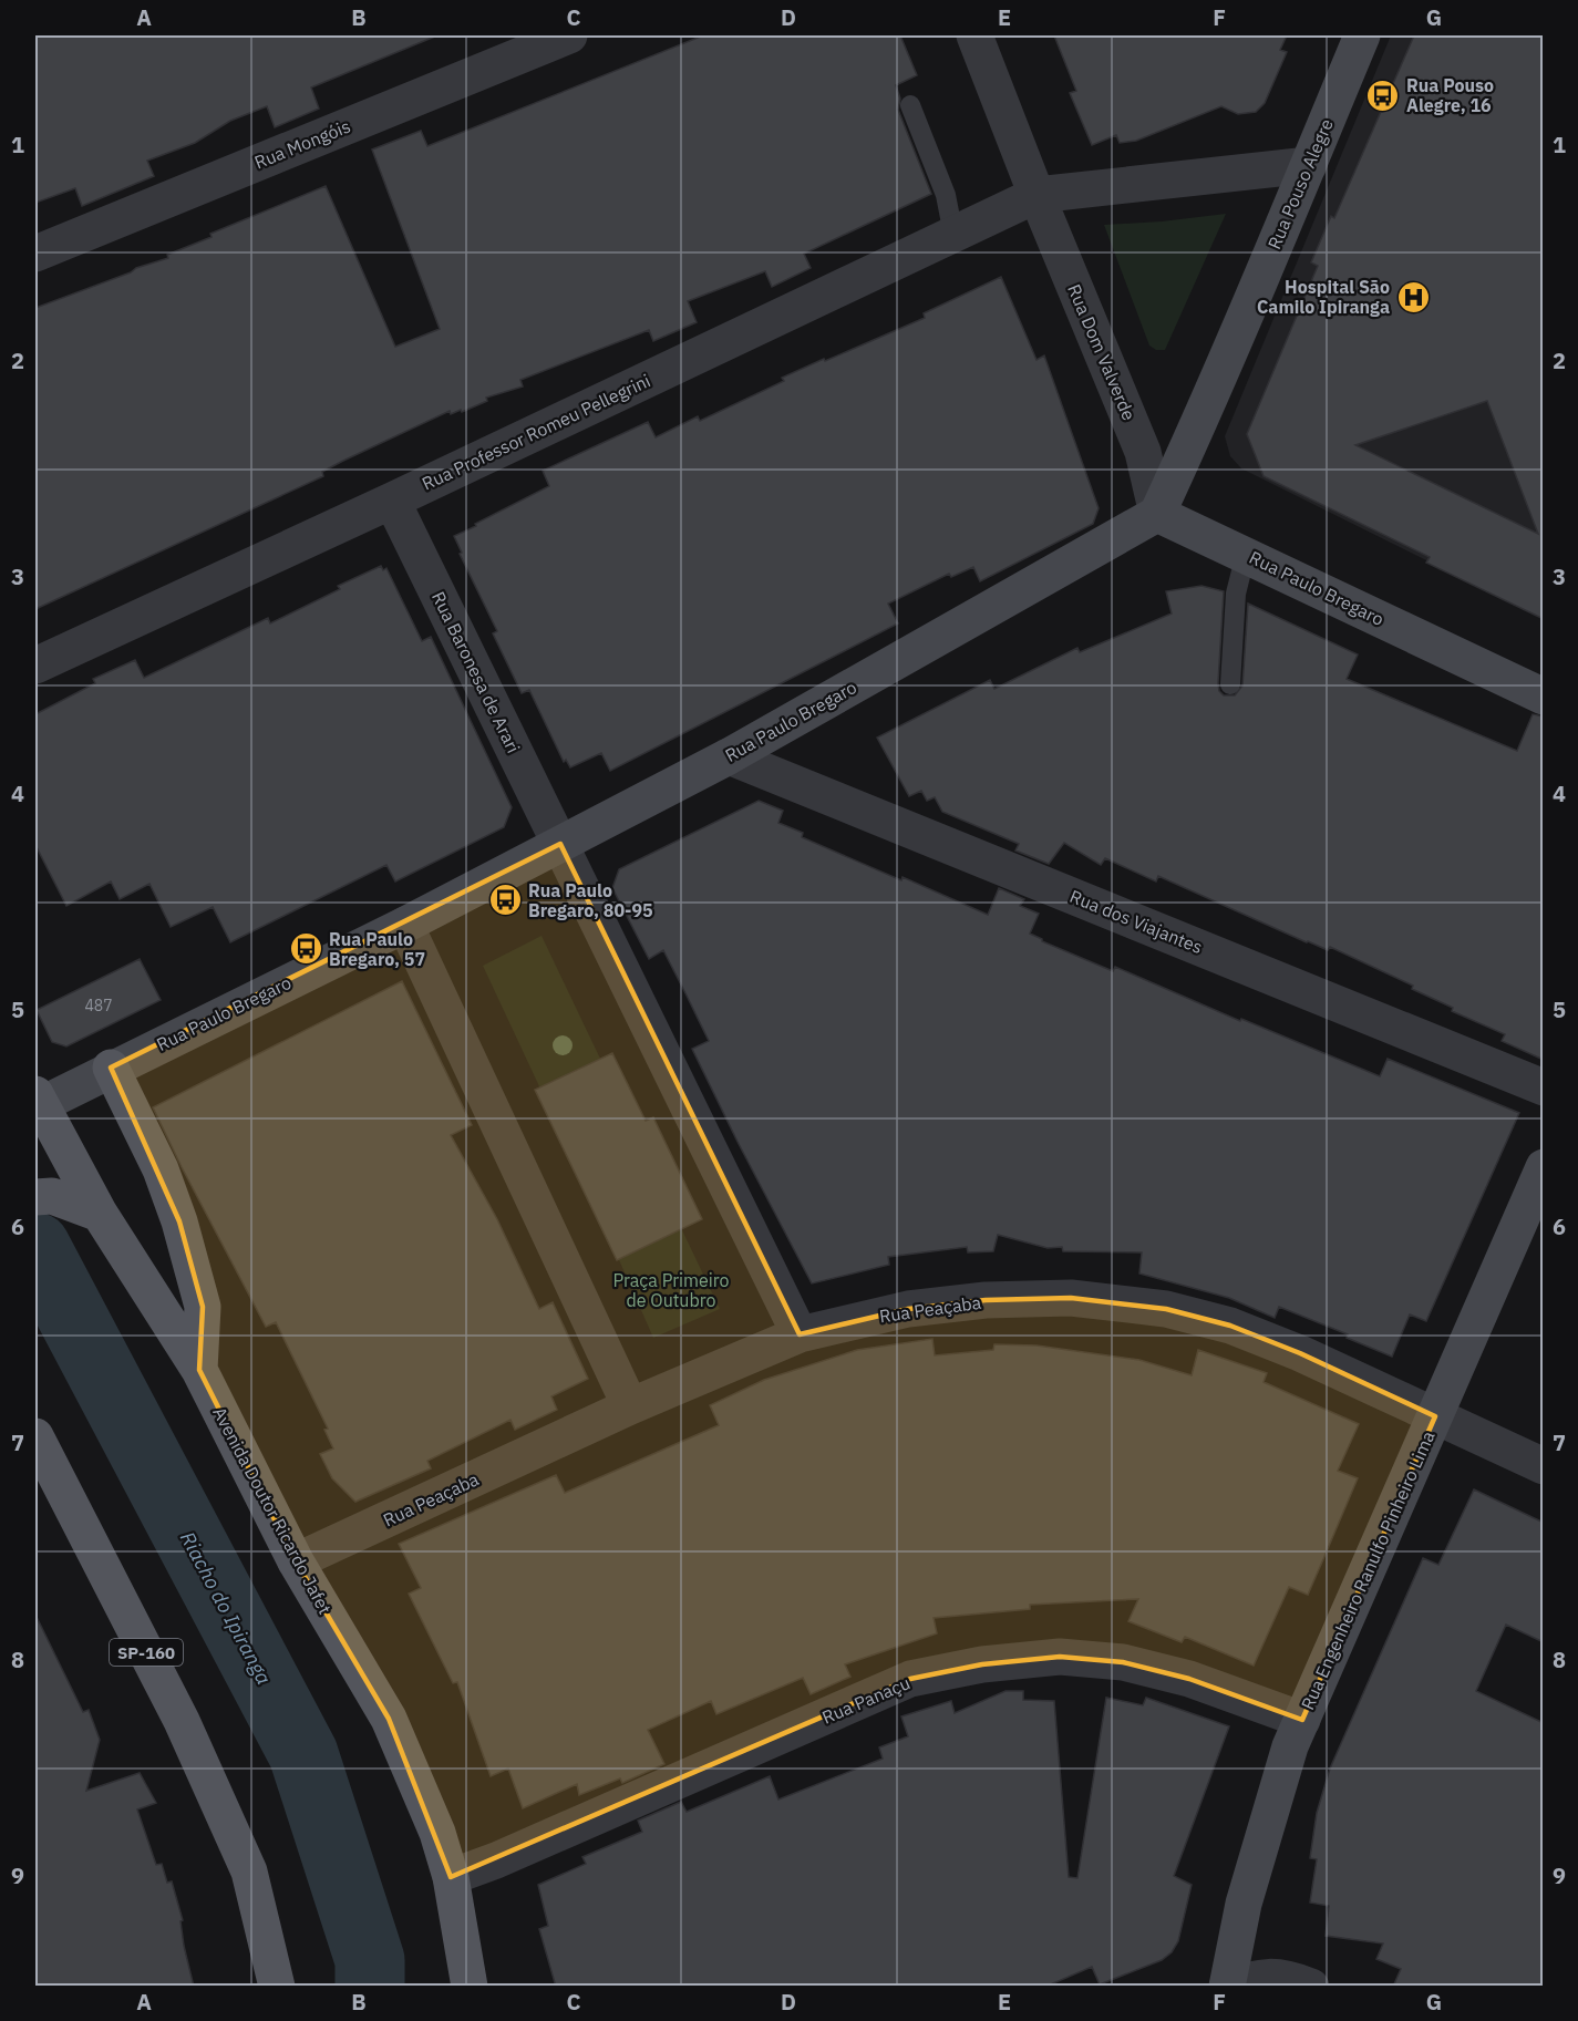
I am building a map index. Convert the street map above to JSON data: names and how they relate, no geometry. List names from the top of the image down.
{
  "streets": {
    "main road": ["Avenida Doutor Ricardo Jafet", "SP-160"],
    "street": [
      "Rua Mongóis",
      "Rua Pouso Alegre",
      "Rua Dom Valverde",
      "Rua Professor Romeu Pellegrini",
      "Rua Paulo Bregaro",
      "Rua Baronesa de Arari",
      "Rua dos Viajantes",
      "Rua Peaçaba",
      "Rua Engenheiro Ranulfo Pinheiro Lima",
      "Rua Panaçu"
    ]
  },
  "crossings": [
    ["Rua Pouso Alegre", "Rua Dom Valverde"],
    ["Rua Pouso Alegre", "Rua Professor Romeu Pellegrini"],
    ["Rua Pouso Alegre", "Rua Paulo Bregaro"],
    ["Rua Dom Valverde", "Rua Professor Romeu Pellegrini"],
    ["Rua Dom Valverde", "Rua Paulo Bregaro"],
    ["Rua Professor Romeu Pellegrini", "Rua Baronesa de Arari"],
    ["Rua Paulo Bregaro", "Rua Baronesa de Arari"],
    ["Rua Paulo Bregaro", "Rua dos Viajantes"],
    ["Rua Paulo Bregaro", "Avenida Doutor Ricardo Jafet"],
    ["Rua Peaçaba", "Avenida Doutor Ricardo Jafet"],
    ["Rua Peaçaba", "Rua Engenheiro Ranulfo Pinheiro Lima"],
    ["Avenida Doutor Ricardo Jafet", "Rua Panaçu"],
    ["Rua Engenheiro Ranulfo Pinheiro Lima", "Rua Panaçu"]
  ],
  "water": ["Riacho do Ipiranga"],
  "parks": ["Praça Primeiro de Outubro"],
  "places": {
    "bus stop": ["Rua Pouso Alegre, 16", "Rua Paulo Bregaro, 80-95", "Rua Paulo Bregaro, 57"],
    "hospital": ["Hospital São Camilo Ipiranga"]
  },
  "house_numbers": ["487"],
  "grid": {
    "columns": [
      "A",
      "B",
      "C",
      "D",
      "E",
      "F",
      "G"
    ],
    "rows": [
      "1",
      "2",
      "3",
      "4",
      "5",
      "6",
      "7",
      "8",
      "9"
    ]
  }
}
